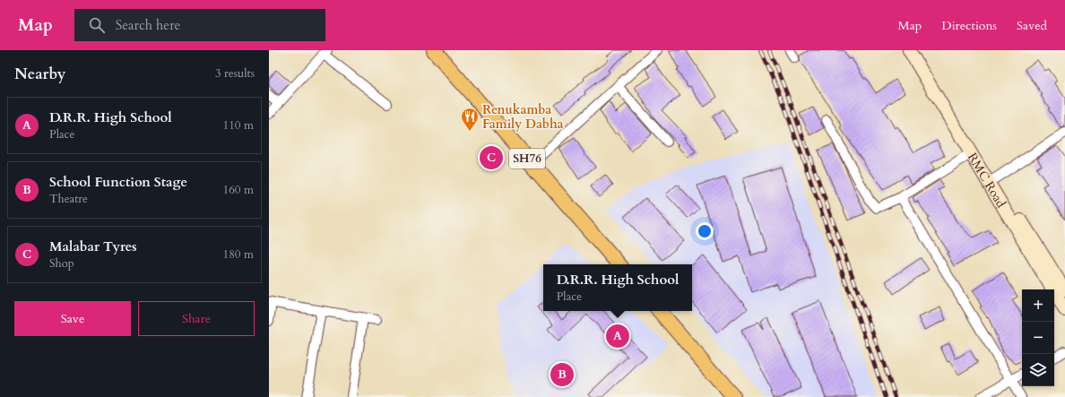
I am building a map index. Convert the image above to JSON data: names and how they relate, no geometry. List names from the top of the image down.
{
  "streets": {
    "main road": ["SH76"],
    "street": ["RMC Road"]
  },
  "places": {
    "restaurant": ["Renukamba Family Dabha"]
  },
  "page": {
    "header": "Map",
    "search": "Search here",
    "nav": ["Map", "Directions", "Saved"],
    "heading": ["Nearby", "3 results"],
    "list": [
      {
        "mark": "A",
        "name": "D.R.R. High School",
        "note": "Place",
        "value": "110 m"
      },
      {
        "mark": "B",
        "name": "School Function Stage",
        "note": "Theatre",
        "value": "160 m"
      },
      {
        "mark": "C",
        "name": "Malabar Tyres",
        "note": "Shop",
        "value": "180 m"
      }
    ],
    "pins": ["C", "A", "B"],
    "popup": ["D.R.R. High School", "Place"],
    "map_buttons": ["+", "−"],
    "buttons": ["Save", "Share"]
  }
}
